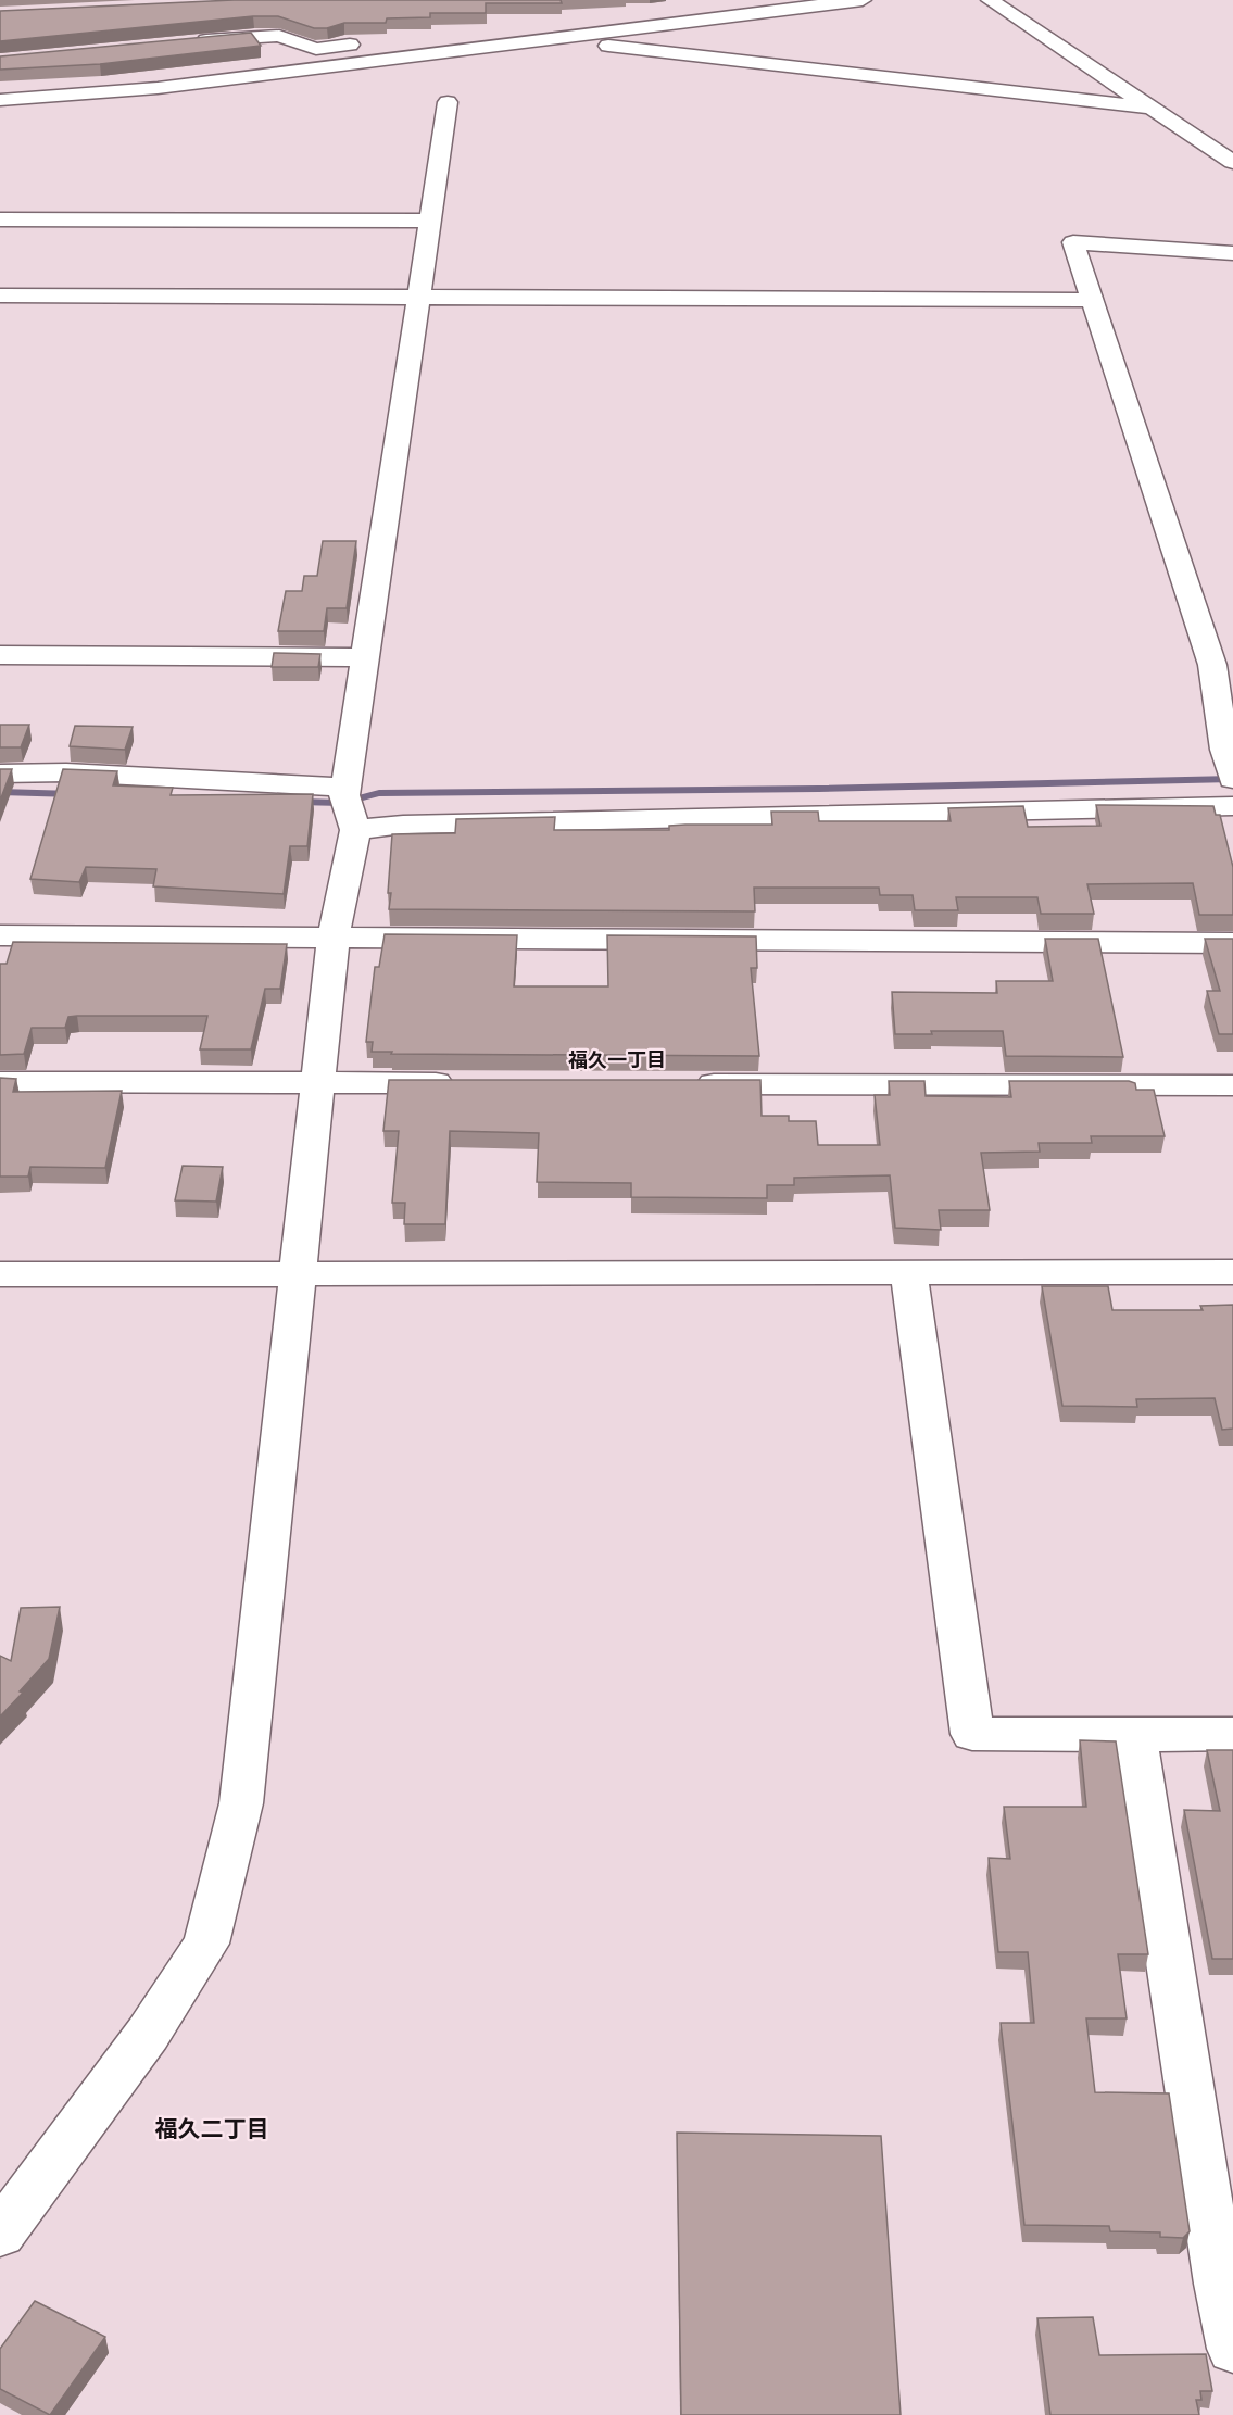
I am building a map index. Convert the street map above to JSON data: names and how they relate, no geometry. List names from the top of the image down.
{
  "districts": ["福久一丁目", "福久二丁目"]
}
